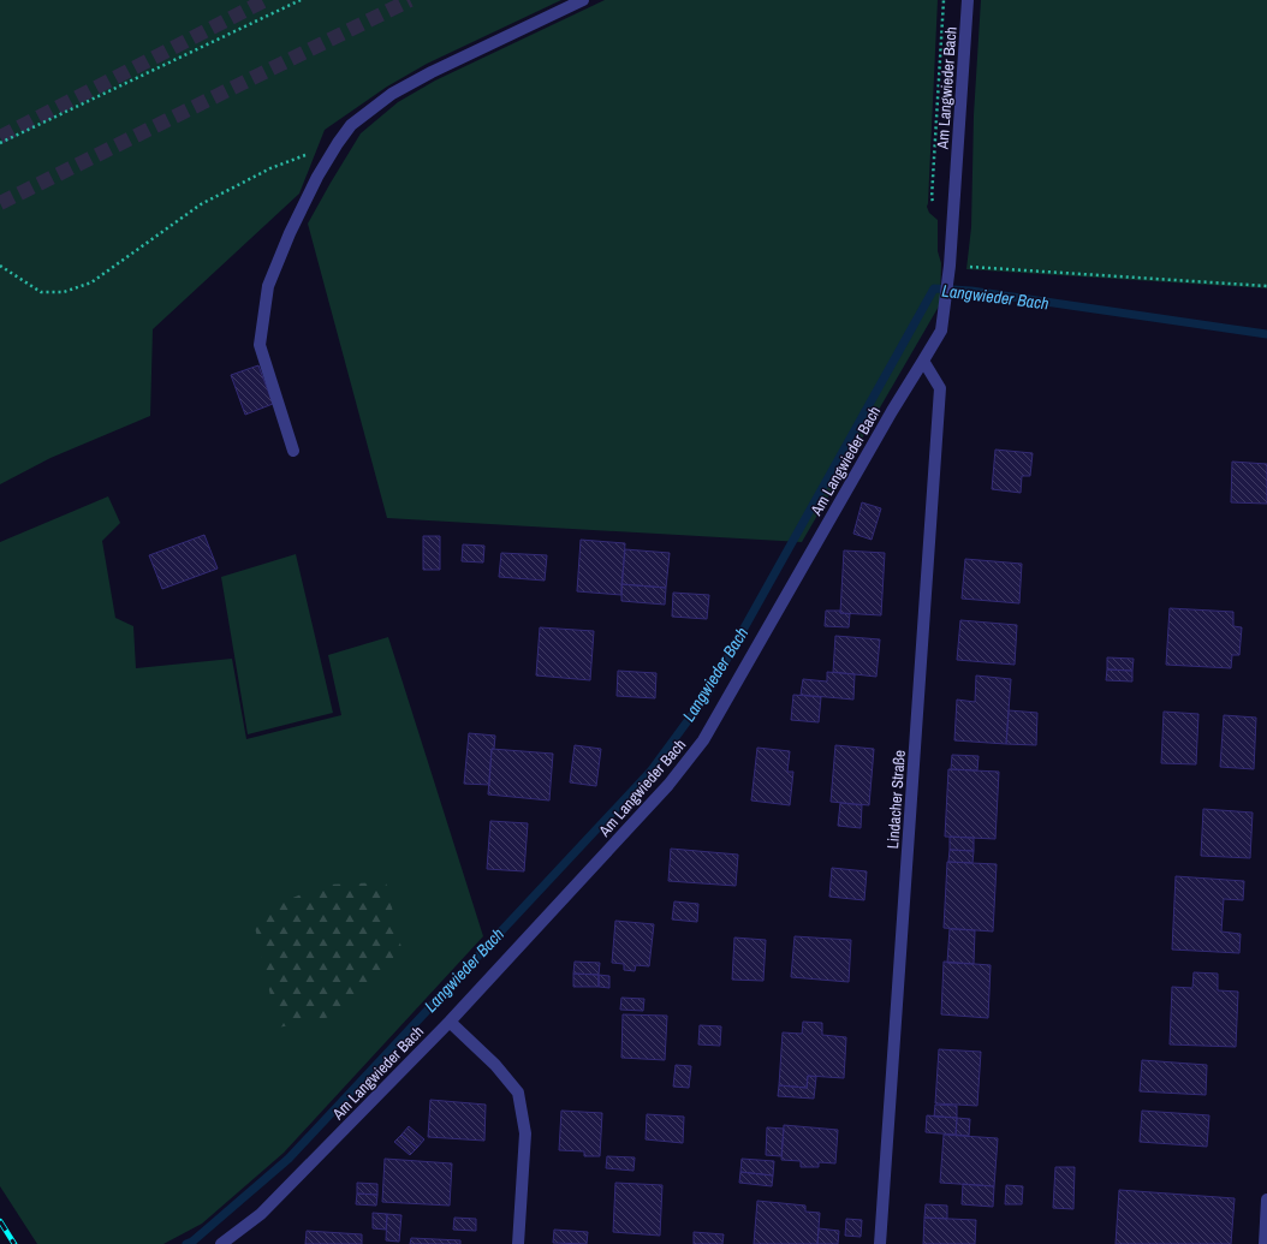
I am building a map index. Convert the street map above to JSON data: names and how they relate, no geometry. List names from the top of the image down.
{
  "streets": {
    "street": ["Am Langwieder Bach", "Lindacher Straße"]
  },
  "crossings": [
    ["Am Langwieder Bach", "Lindacher Straße"]
  ],
  "water": ["Langwieder Bach"]
}
